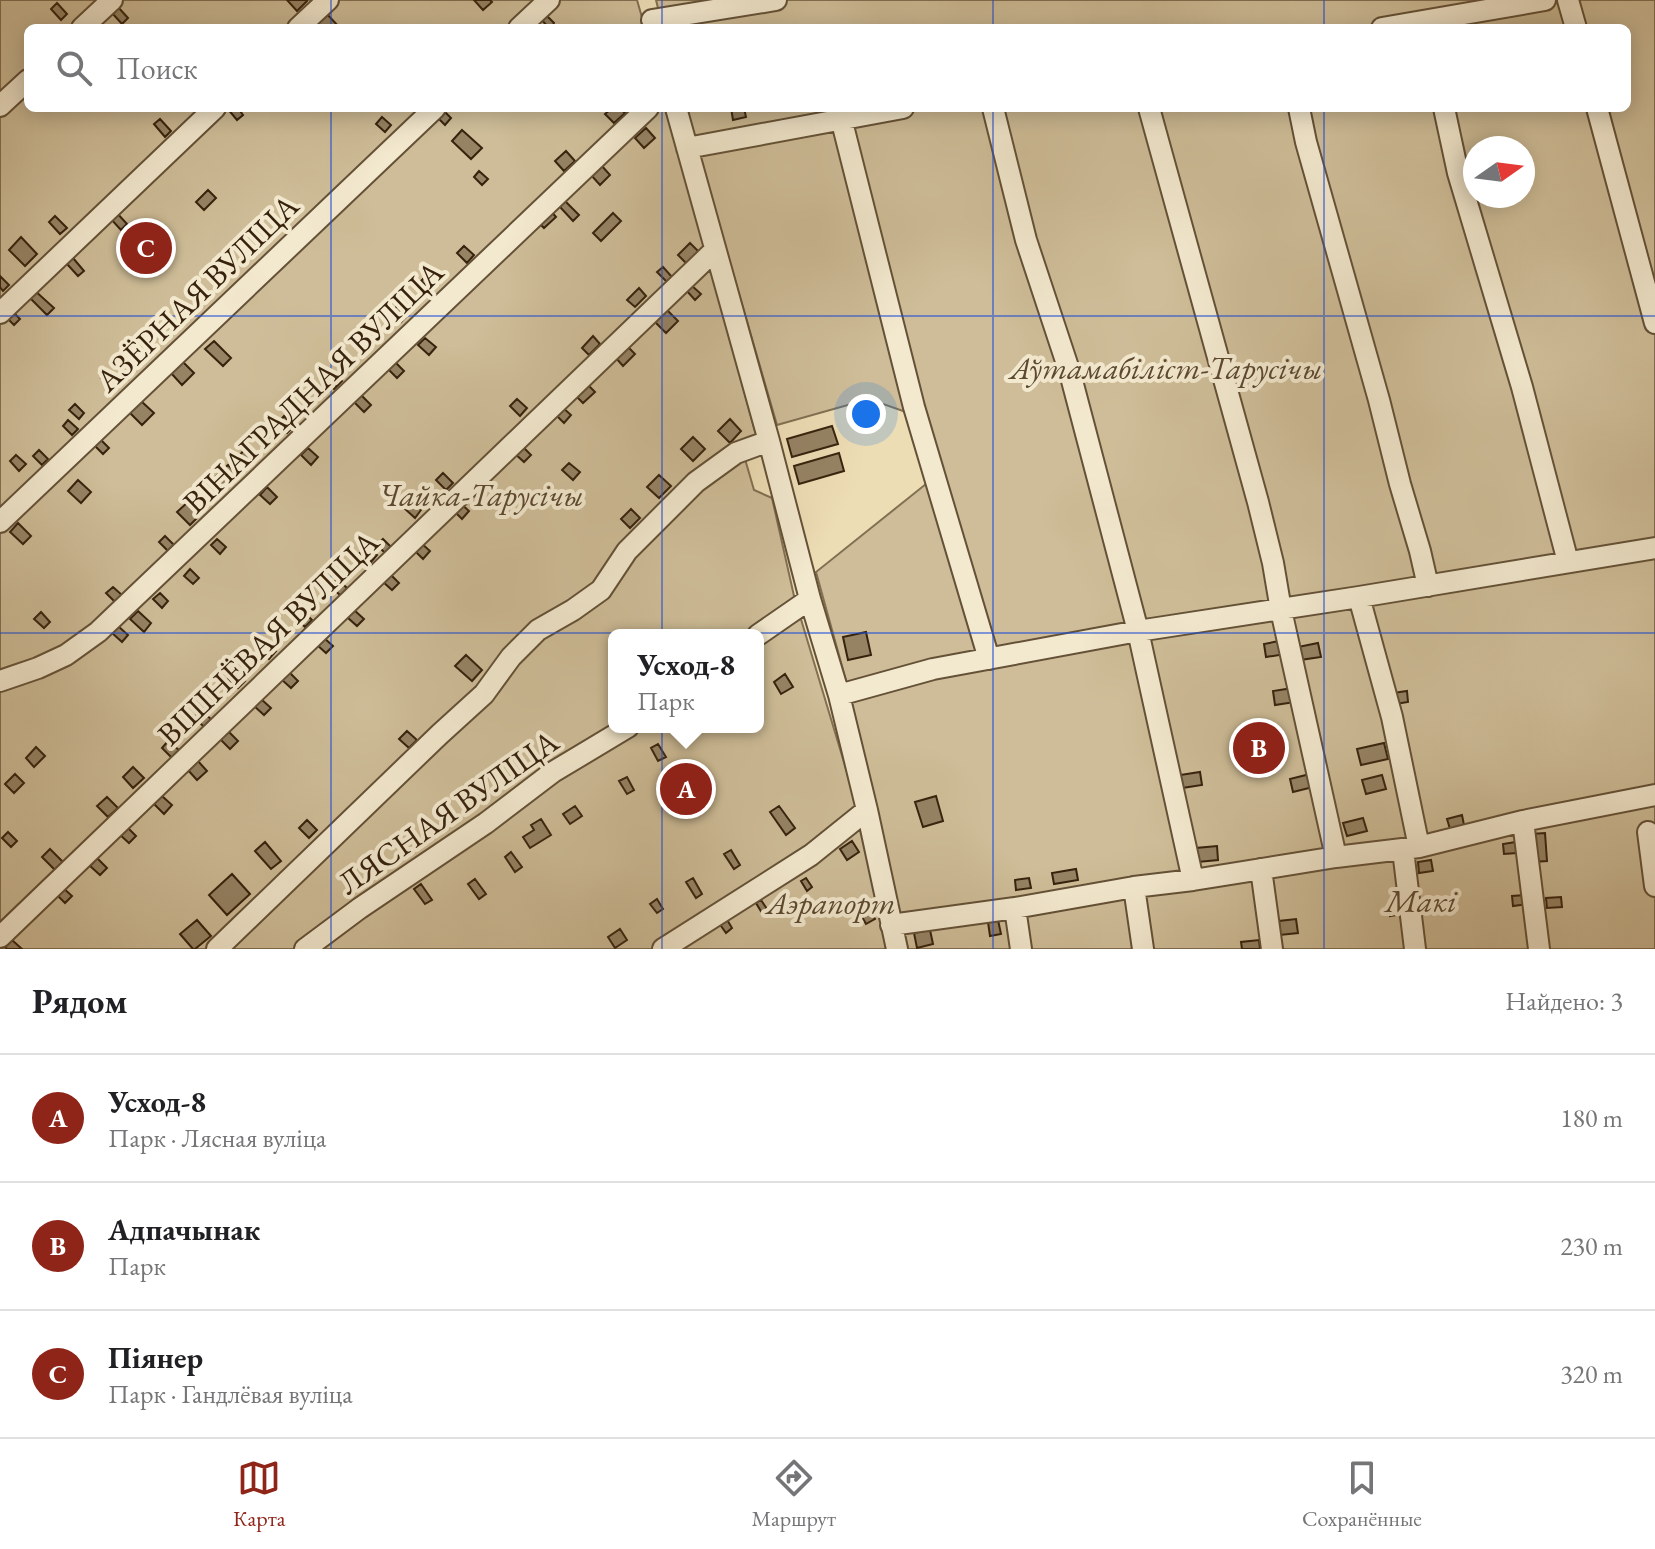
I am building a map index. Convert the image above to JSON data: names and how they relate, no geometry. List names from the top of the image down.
{
  "streets": {
    "street": [
      "АЗЁРНАЯ ВУЛІЦА",
      "ВІНАГРАДНАЯ ВУЛІЦА",
      "ВІШНЁВАЯ ВУЛІЦА",
      "ЛЯСНАЯ ВУЛІЦА"
    ]
  },
  "parks": [
    "Аўтамабіліст-Тарусічы",
    "Чайка-Тарусічы",
    "Макі",
    "Аэрапорт"
  ],
  "north": "right",
  "page": {
    "search": "Поиск",
    "pins": ["C", "B", "A"],
    "popup": ["Усход-8", "Парк"],
    "heading": ["Рядом", "Найдено: 3"],
    "list": [
      {
        "mark": "A",
        "name": "Усход-8",
        "note": "Парк · Лясная вуліца",
        "value": "180 m"
      },
      {
        "mark": "B",
        "name": "Адпачынак",
        "note": "Парк",
        "value": "230 m"
      },
      {
        "mark": "C",
        "name": "Піянер",
        "note": "Парк · Гандлёвая вуліца",
        "value": "320 m"
      }
    ],
    "nav": ["Карта", "Маршрут", "Сохранённые"]
  }
}
